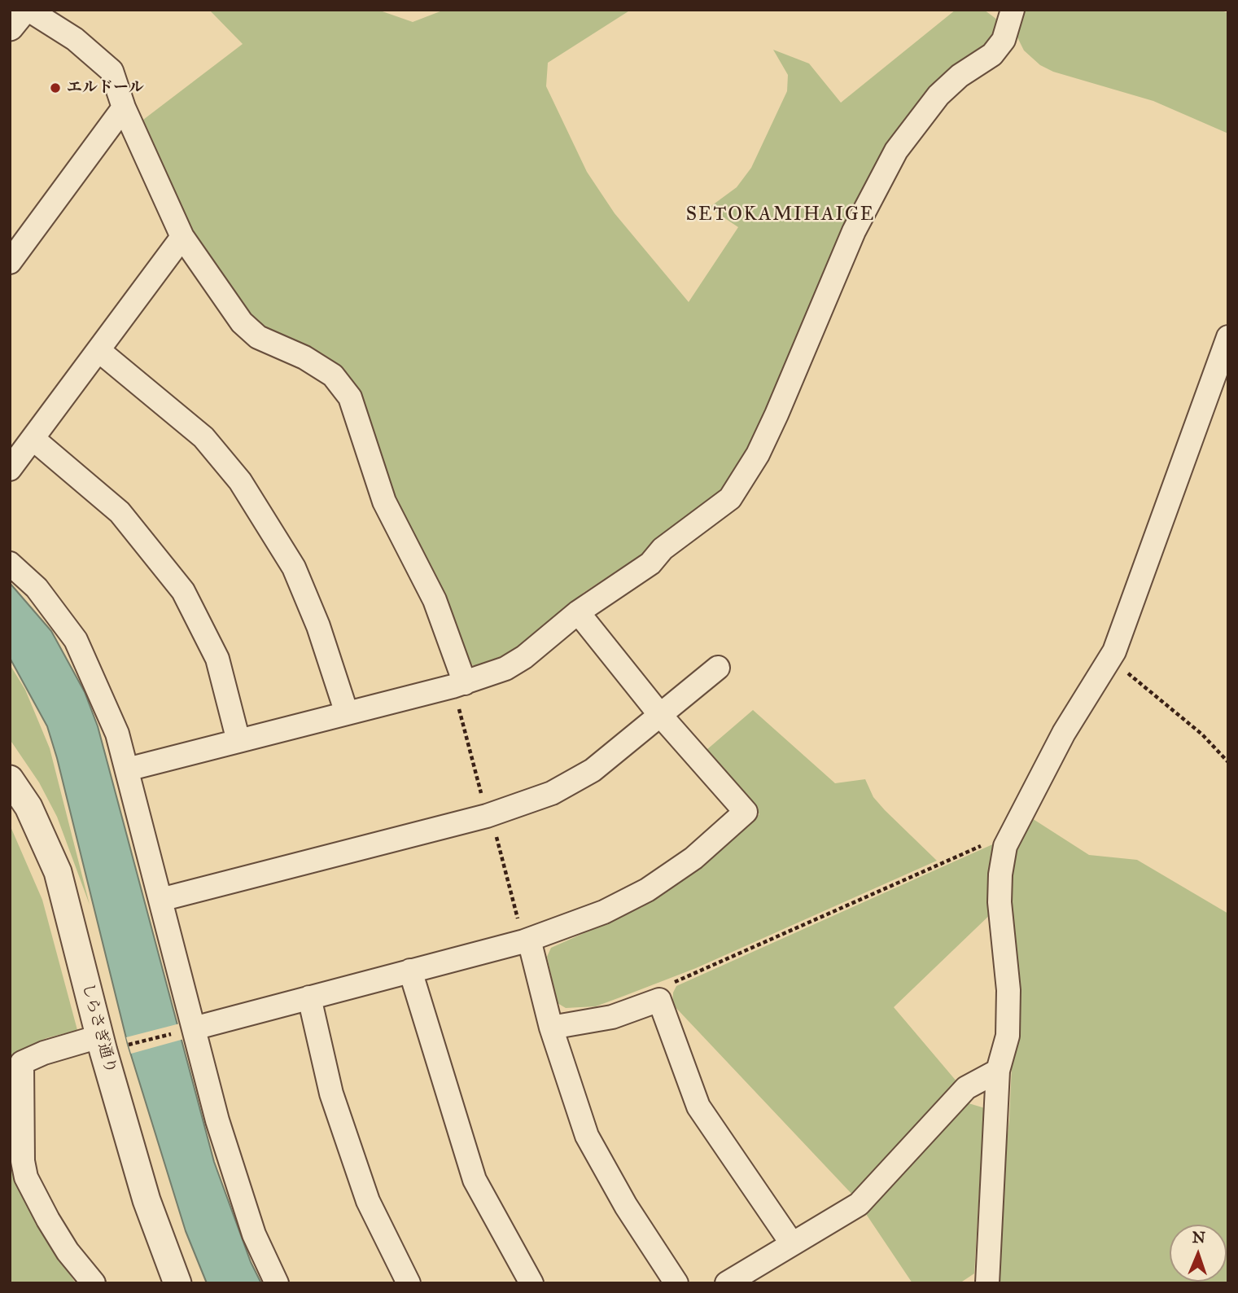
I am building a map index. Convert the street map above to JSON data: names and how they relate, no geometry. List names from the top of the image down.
{
  "streets": {
    "street": ["しらさぎ通り"]
  },
  "districts": ["SETOKAMIHAIGE"],
  "places": ["エルドール"],
  "north": "top"
}
